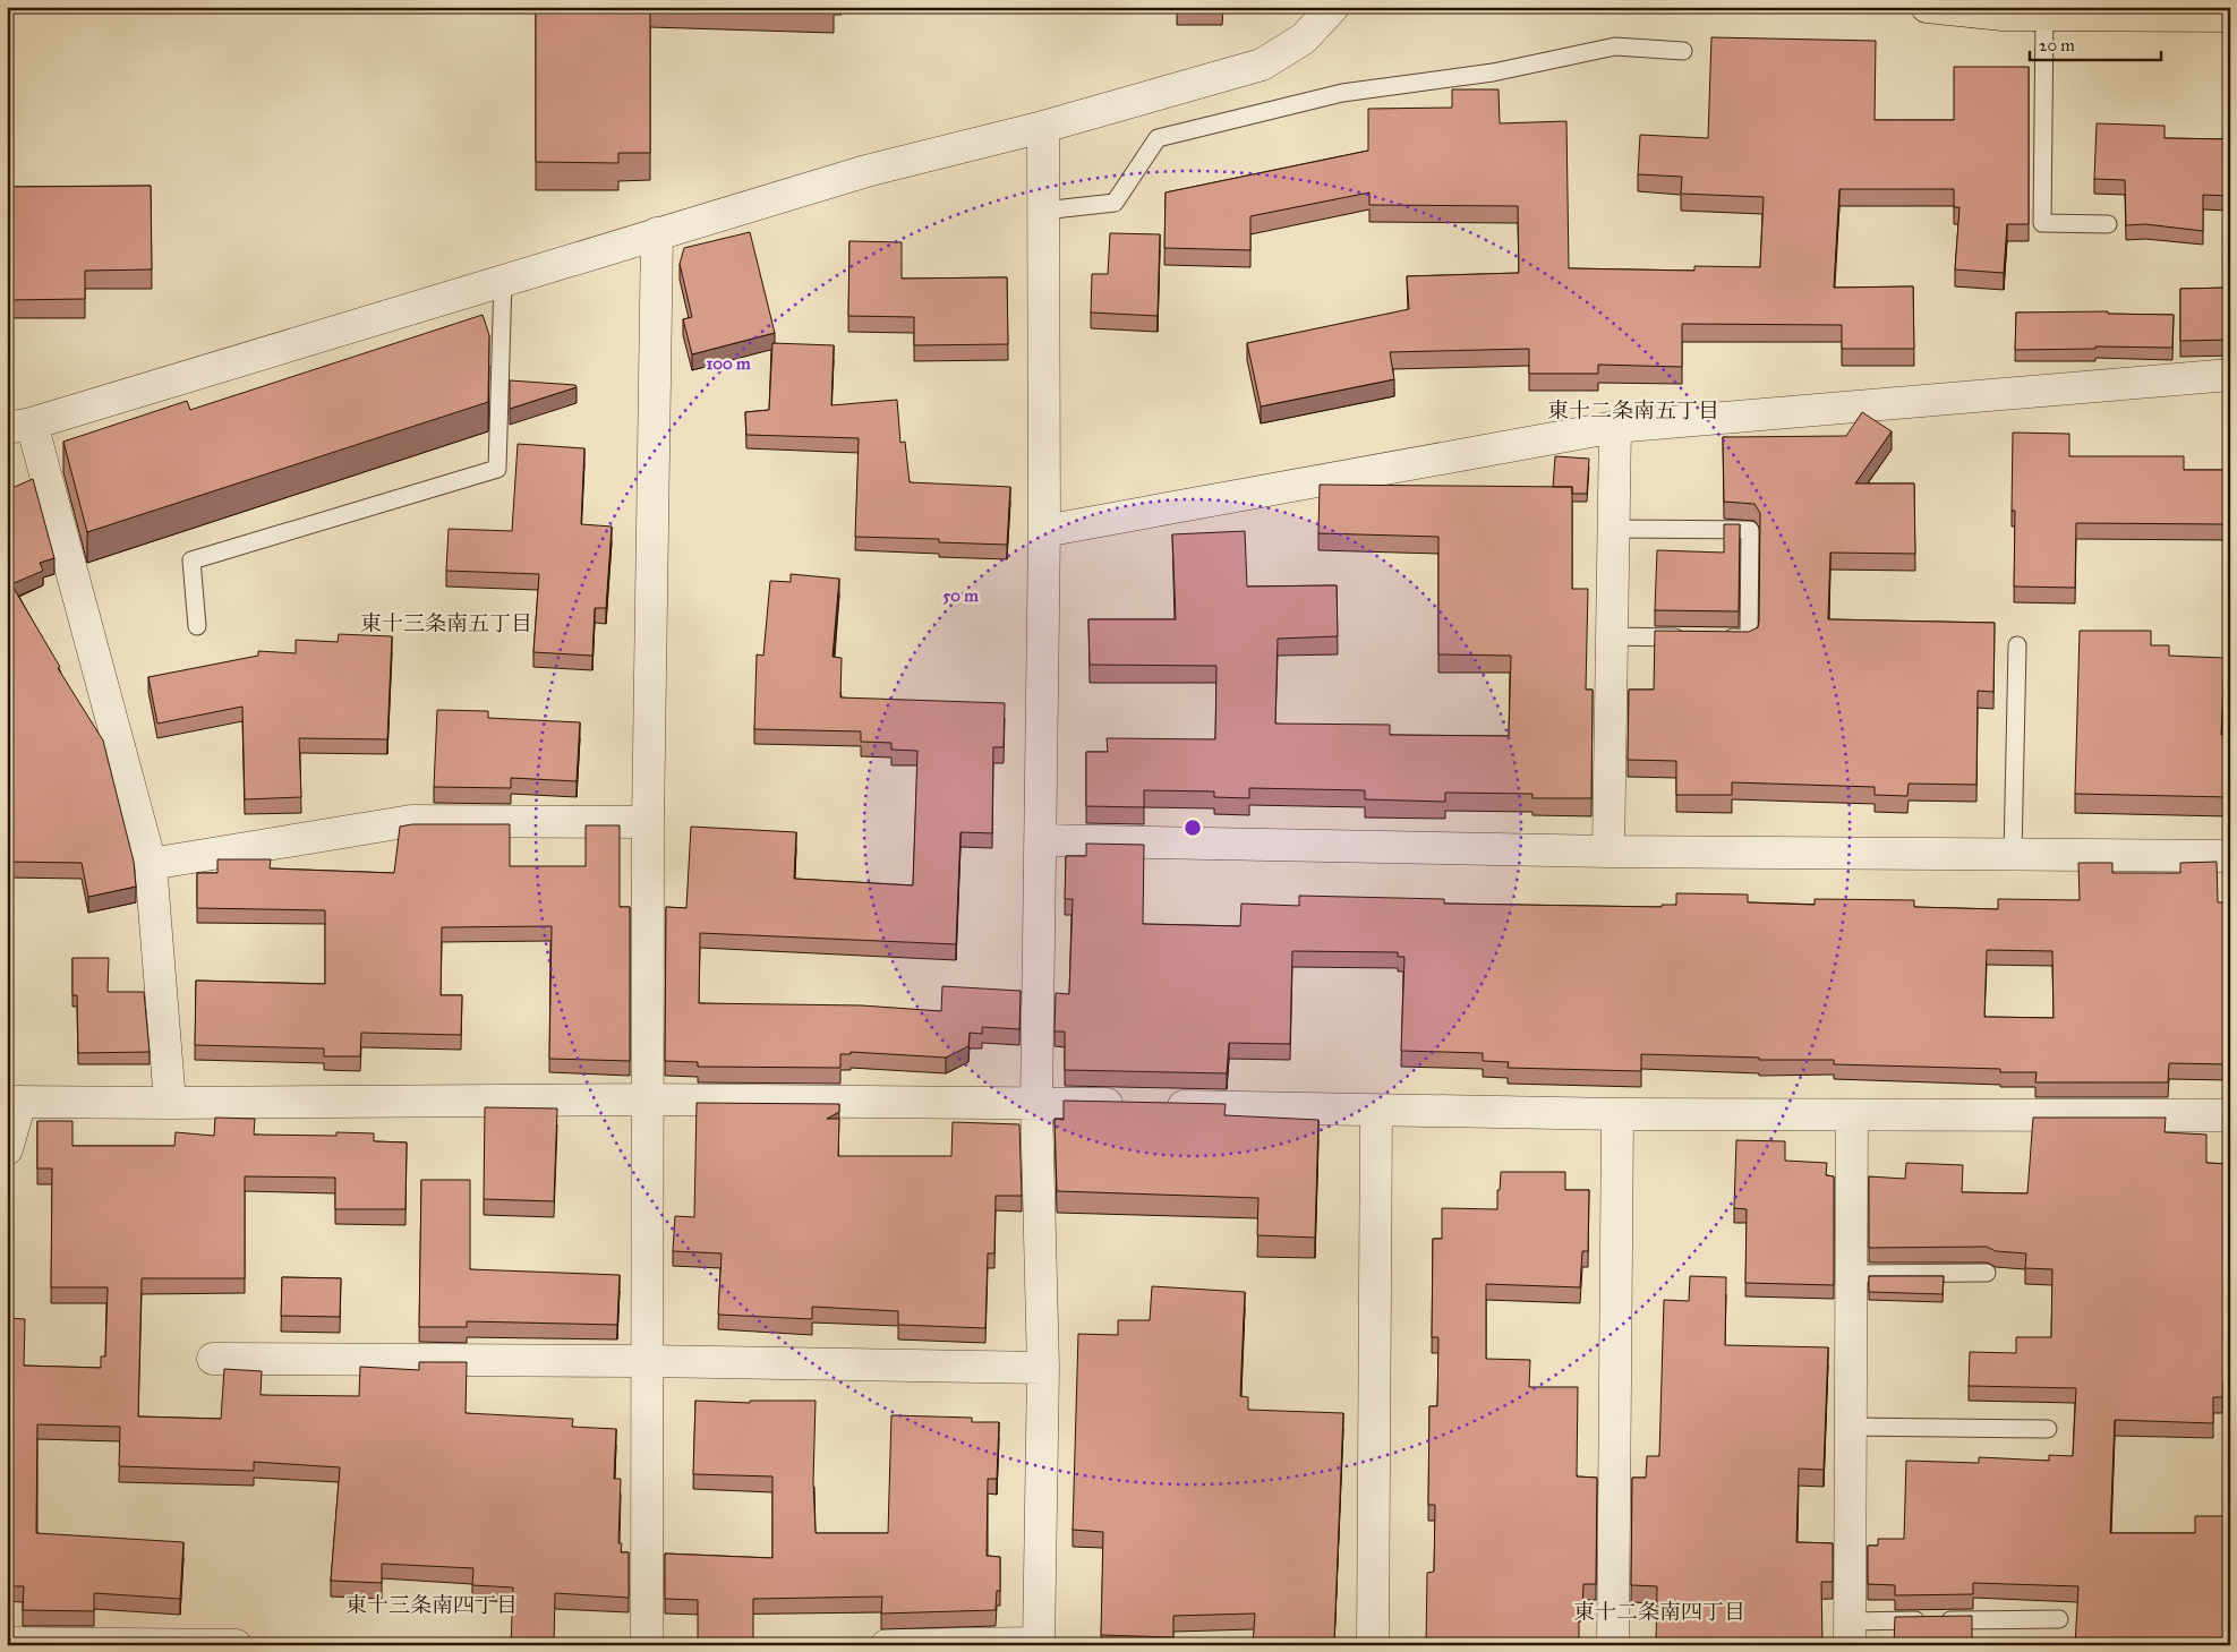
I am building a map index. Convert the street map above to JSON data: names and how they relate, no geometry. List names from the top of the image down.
{
  "districts": [
    "東十二条南五丁目",
    "東十三条南五丁目",
    "東十三条南四丁目",
    "東十二条南四丁目"
  ],
  "scale_bar": "20 m",
  "rings": ["100 m", "50 m"]
}
